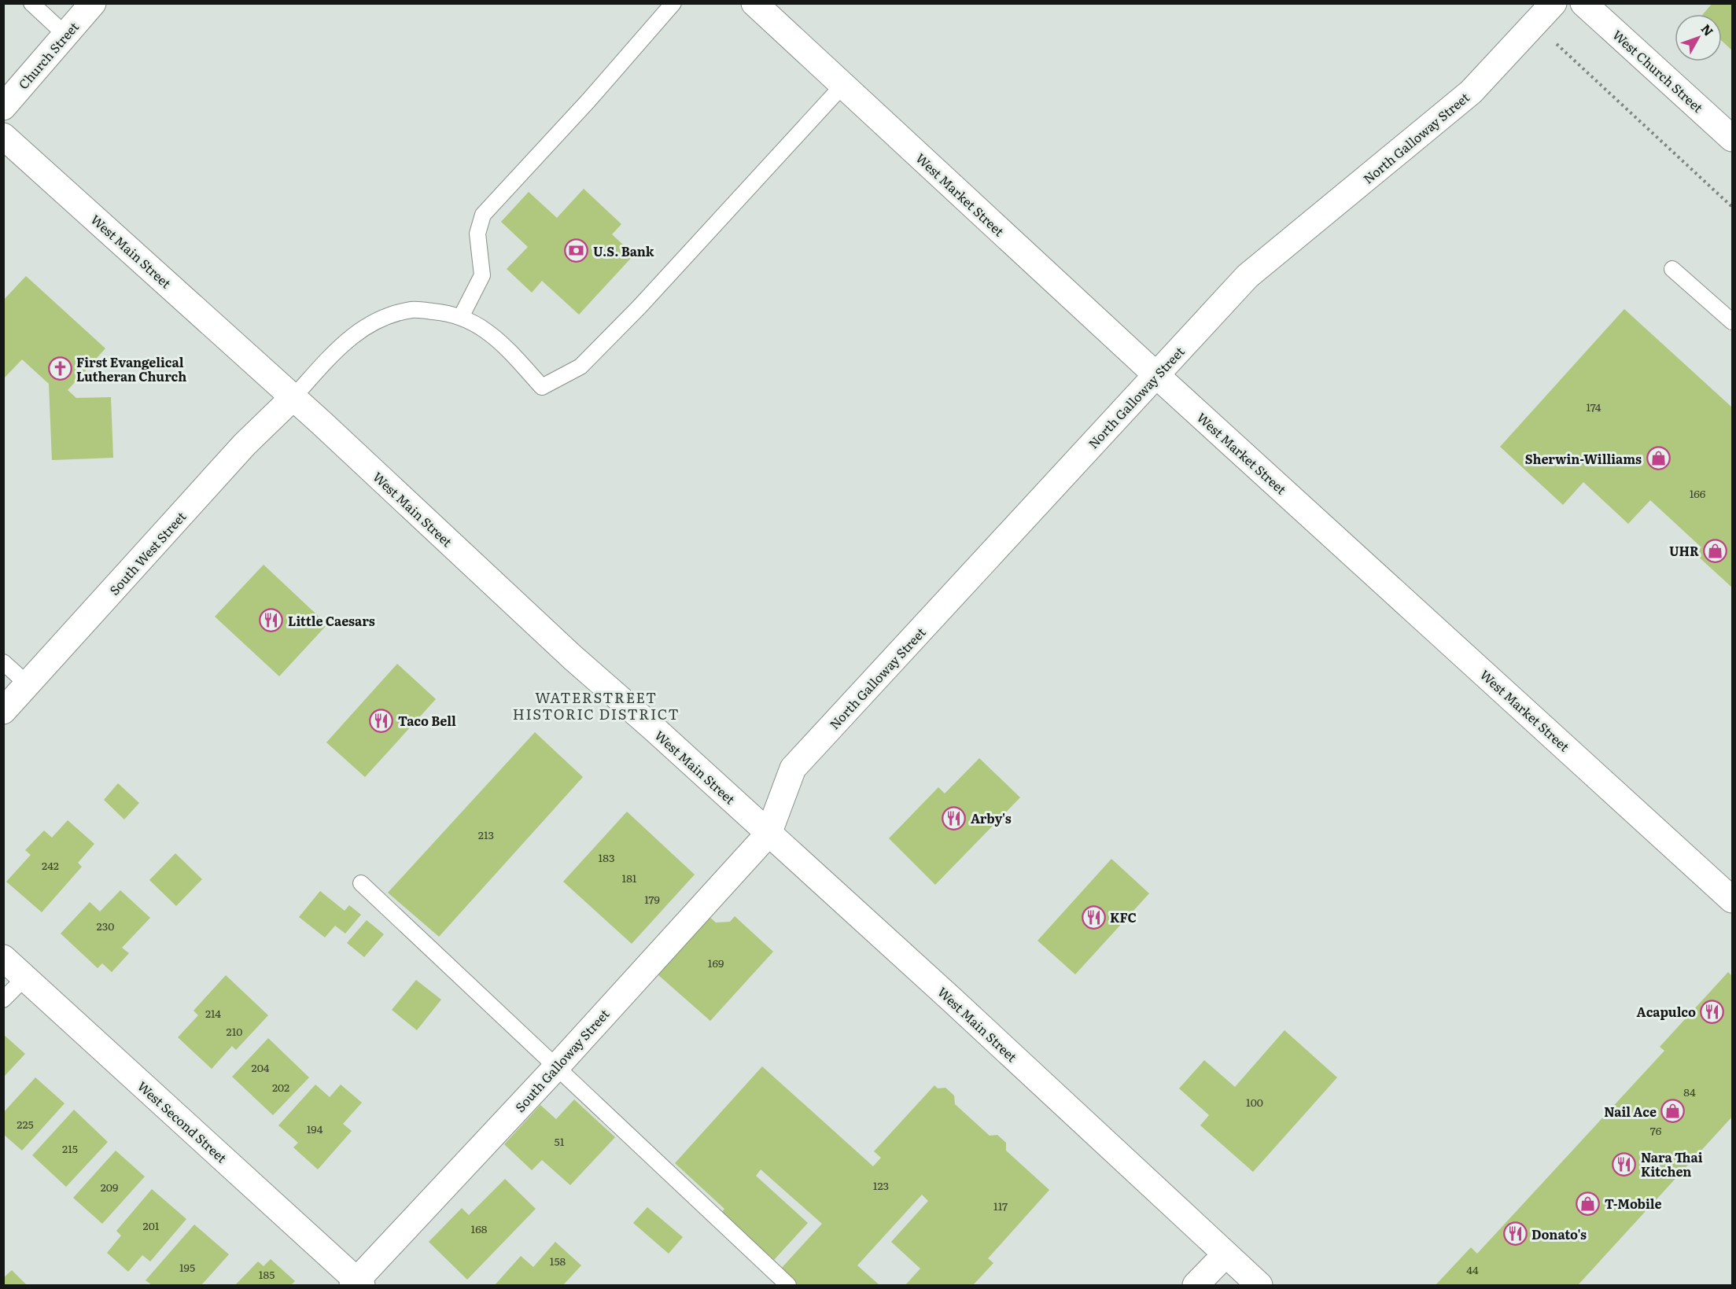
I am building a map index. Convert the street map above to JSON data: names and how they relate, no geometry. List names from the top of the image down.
{
  "streets": {
    "main road": [
      "Church Street",
      "West Church Street",
      "North Galloway Street",
      "West Market Street",
      "West Main Street",
      "South West Street",
      "South Galloway Street",
      "West Second Street"
    ]
  },
  "crossings": [
    ["North Galloway Street", "West Market Street"],
    ["North Galloway Street", "West Main Street"],
    ["North Galloway Street", "South Galloway Street"],
    ["West Main Street", "South West Street"],
    ["West Main Street", "South Galloway Street"],
    ["South Galloway Street", "West Second Street"]
  ],
  "districts": ["WATERSTREET HISTORIC DISTRICT"],
  "places": {
    "bank": ["U.S. Bank"],
    "church": ["First Evangelical Lutheran Church"],
    "shop": [
      "Sherwin-Williams",
      "UHR",
      "Nail Ace",
      "T-Mobile"
    ],
    "restaurant": [
      "Little Caesars",
      "Taco Bell",
      "Arby's",
      "KFC",
      "Acapulco",
      "Nara Thai Kitchen",
      "Donato's"
    ]
  },
  "house_numbers": [
    "174",
    "166",
    "213",
    "183",
    "242",
    "181",
    "179",
    "230",
    "169",
    "214",
    "210",
    "204",
    "202",
    "84",
    "100",
    "225",
    "194",
    "76",
    "51",
    "215",
    "123",
    "209",
    "117",
    "201",
    "168",
    "158",
    "195",
    "44",
    "185"
  ],
  "north": "top right"
}
